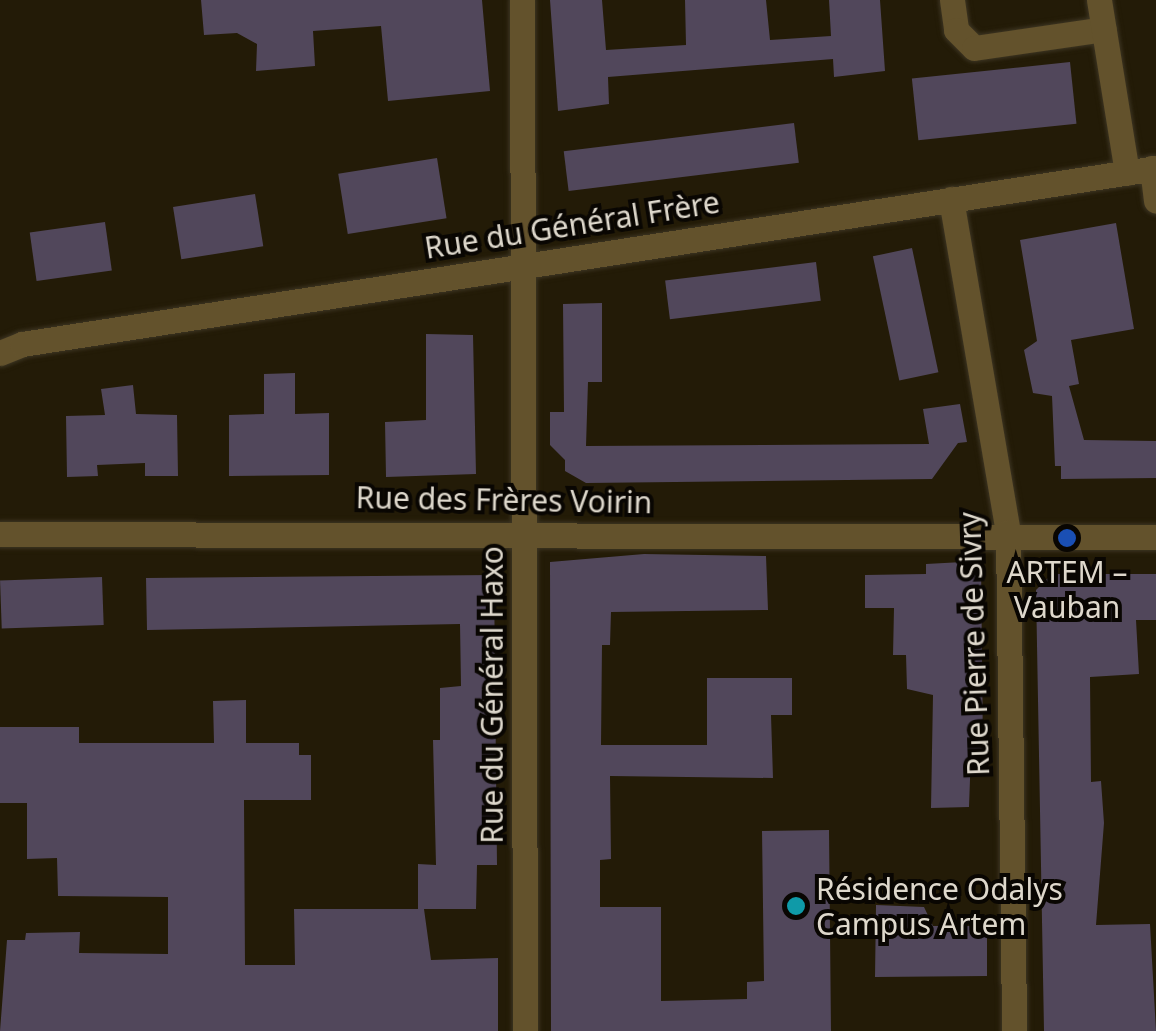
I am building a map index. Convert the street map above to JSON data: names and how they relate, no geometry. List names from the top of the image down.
{
  "streets": {
    "street": [
      "Rue du Général Frère",
      "Rue des Frères Voirin",
      "Rue Pierre de Sivry",
      "Rue du Général Haxo"
    ]
  },
  "crossings": [
    ["Rue du Général Frère", "Rue Pierre de Sivry"],
    ["Rue du Général Frère", "Rue du Général Haxo"],
    ["Rue des Frères Voirin", "Rue Pierre de Sivry"],
    ["Rue des Frères Voirin", "Rue du Général Haxo"]
  ],
  "places": ["ARTEM – Vauban", "Résidence Odalys Campus Artem"]
}
